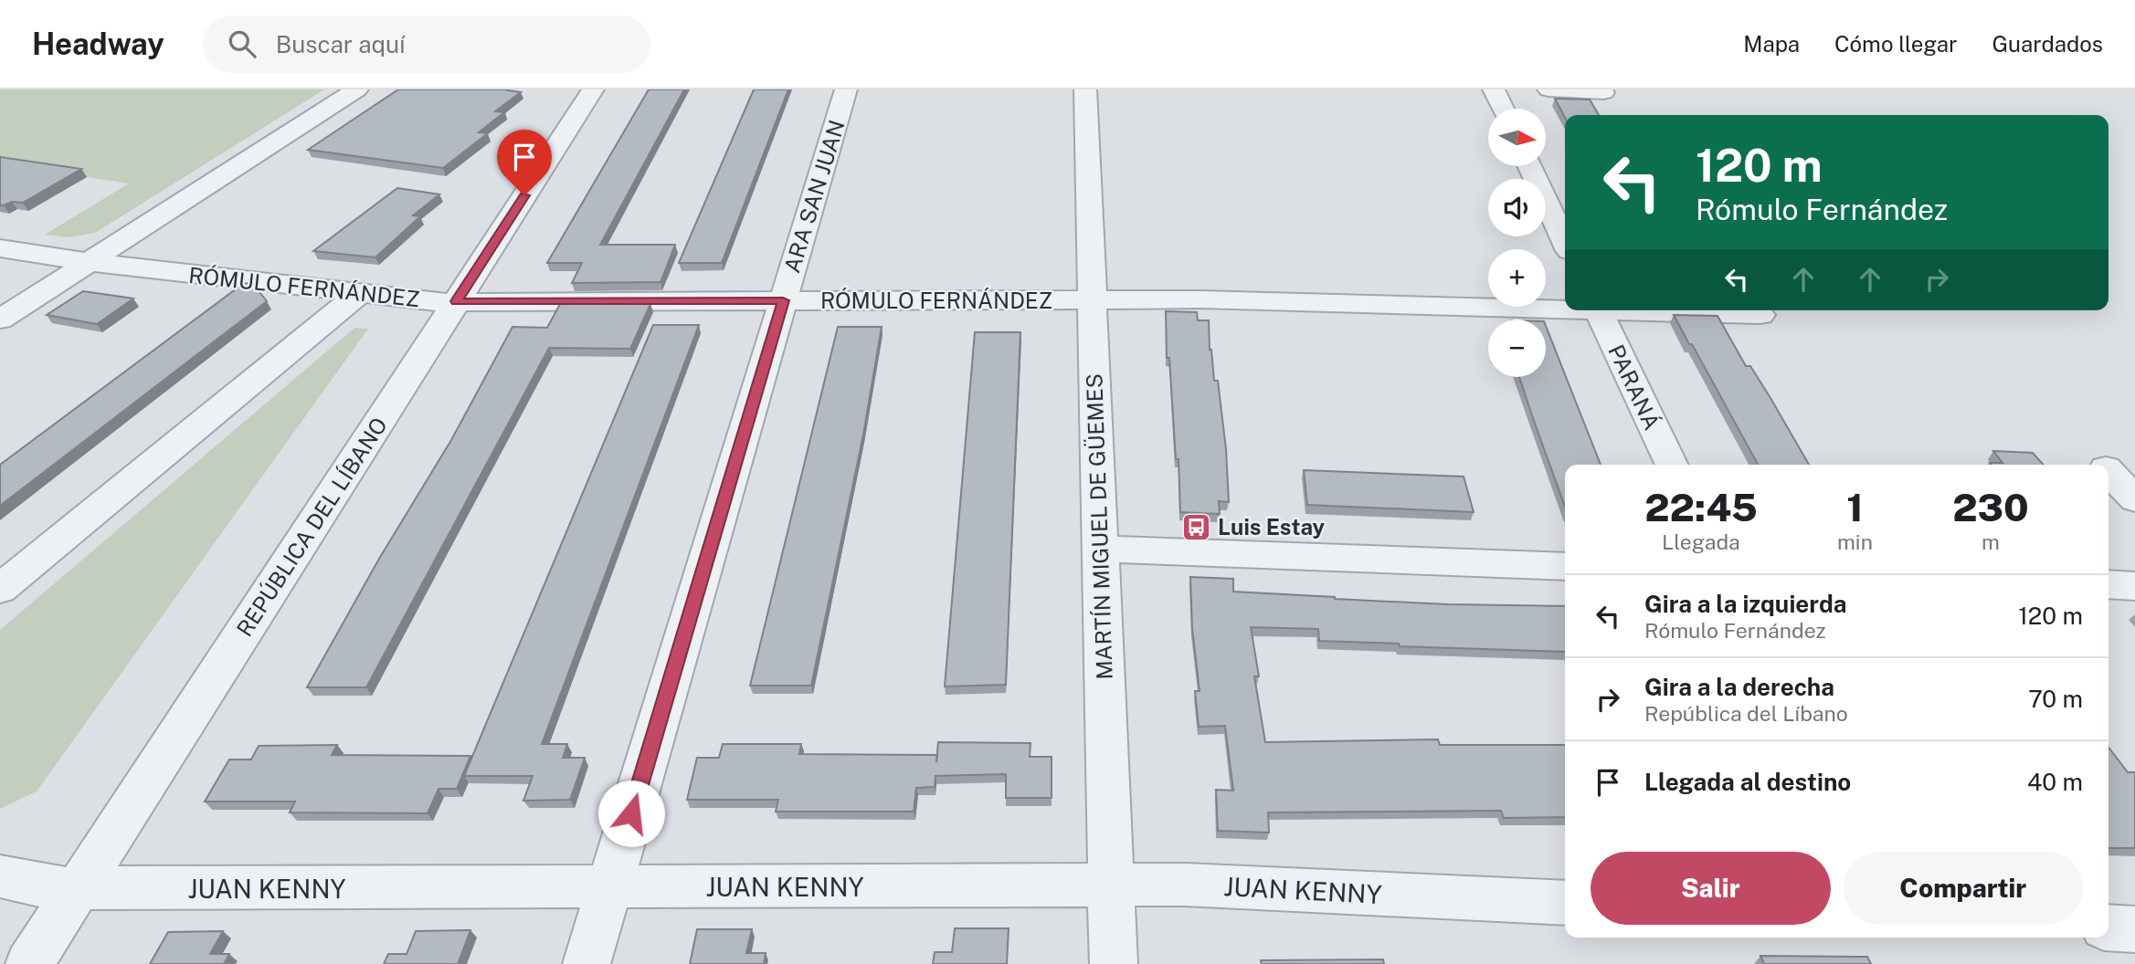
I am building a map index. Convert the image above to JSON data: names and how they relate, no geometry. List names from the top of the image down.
{
  "streets": {
    "street": [
      "ARA SAN JUAN",
      "RÓMULO FERNÁNDEZ",
      "PARANÁ",
      "REPÚBLICA DEL LÍBANO",
      "MARTÍN MIGUEL DE GÜEMES",
      "JUAN KENNY"
    ]
  },
  "crossings": [
    ["ARA SAN JUAN", "RÓMULO FERNÁNDEZ"],
    ["ARA SAN JUAN", "JUAN KENNY"],
    ["RÓMULO FERNÁNDEZ", "REPÚBLICA DEL LÍBANO"],
    ["RÓMULO FERNÁNDEZ", "MARTÍN MIGUEL DE GÜEMES"],
    ["REPÚBLICA DEL LÍBANO", "JUAN KENNY"],
    ["MARTÍN MIGUEL DE GÜEMES", "JUAN KENNY"]
  ],
  "places": {
    "bus stop": ["Luis Estay"]
  },
  "north": "right",
  "page": {
    "header": "Headway",
    "search": "Buscar aquí",
    "nav": ["Mapa", "Cómo llegar", "Guardados"],
    "map_buttons": ["+", "−"],
    "turn": ["120 m", "Rómulo Fernández"],
    "eta": [
      "22:45",
      "Llegada",
      "1",
      "min",
      "230",
      "m"
    ],
    "list": [
      {
        "name": "Gira a la izquierda",
        "note": "Rómulo Fernández",
        "value": "120 m"
      },
      {
        "name": "Gira a la derecha",
        "note": "República del Líbano",
        "value": "70 m"
      },
      {
        "name": "Llegada al destino",
        "value": "40 m"
      }
    ],
    "buttons": ["Salir", "Compartir"]
  }
}
